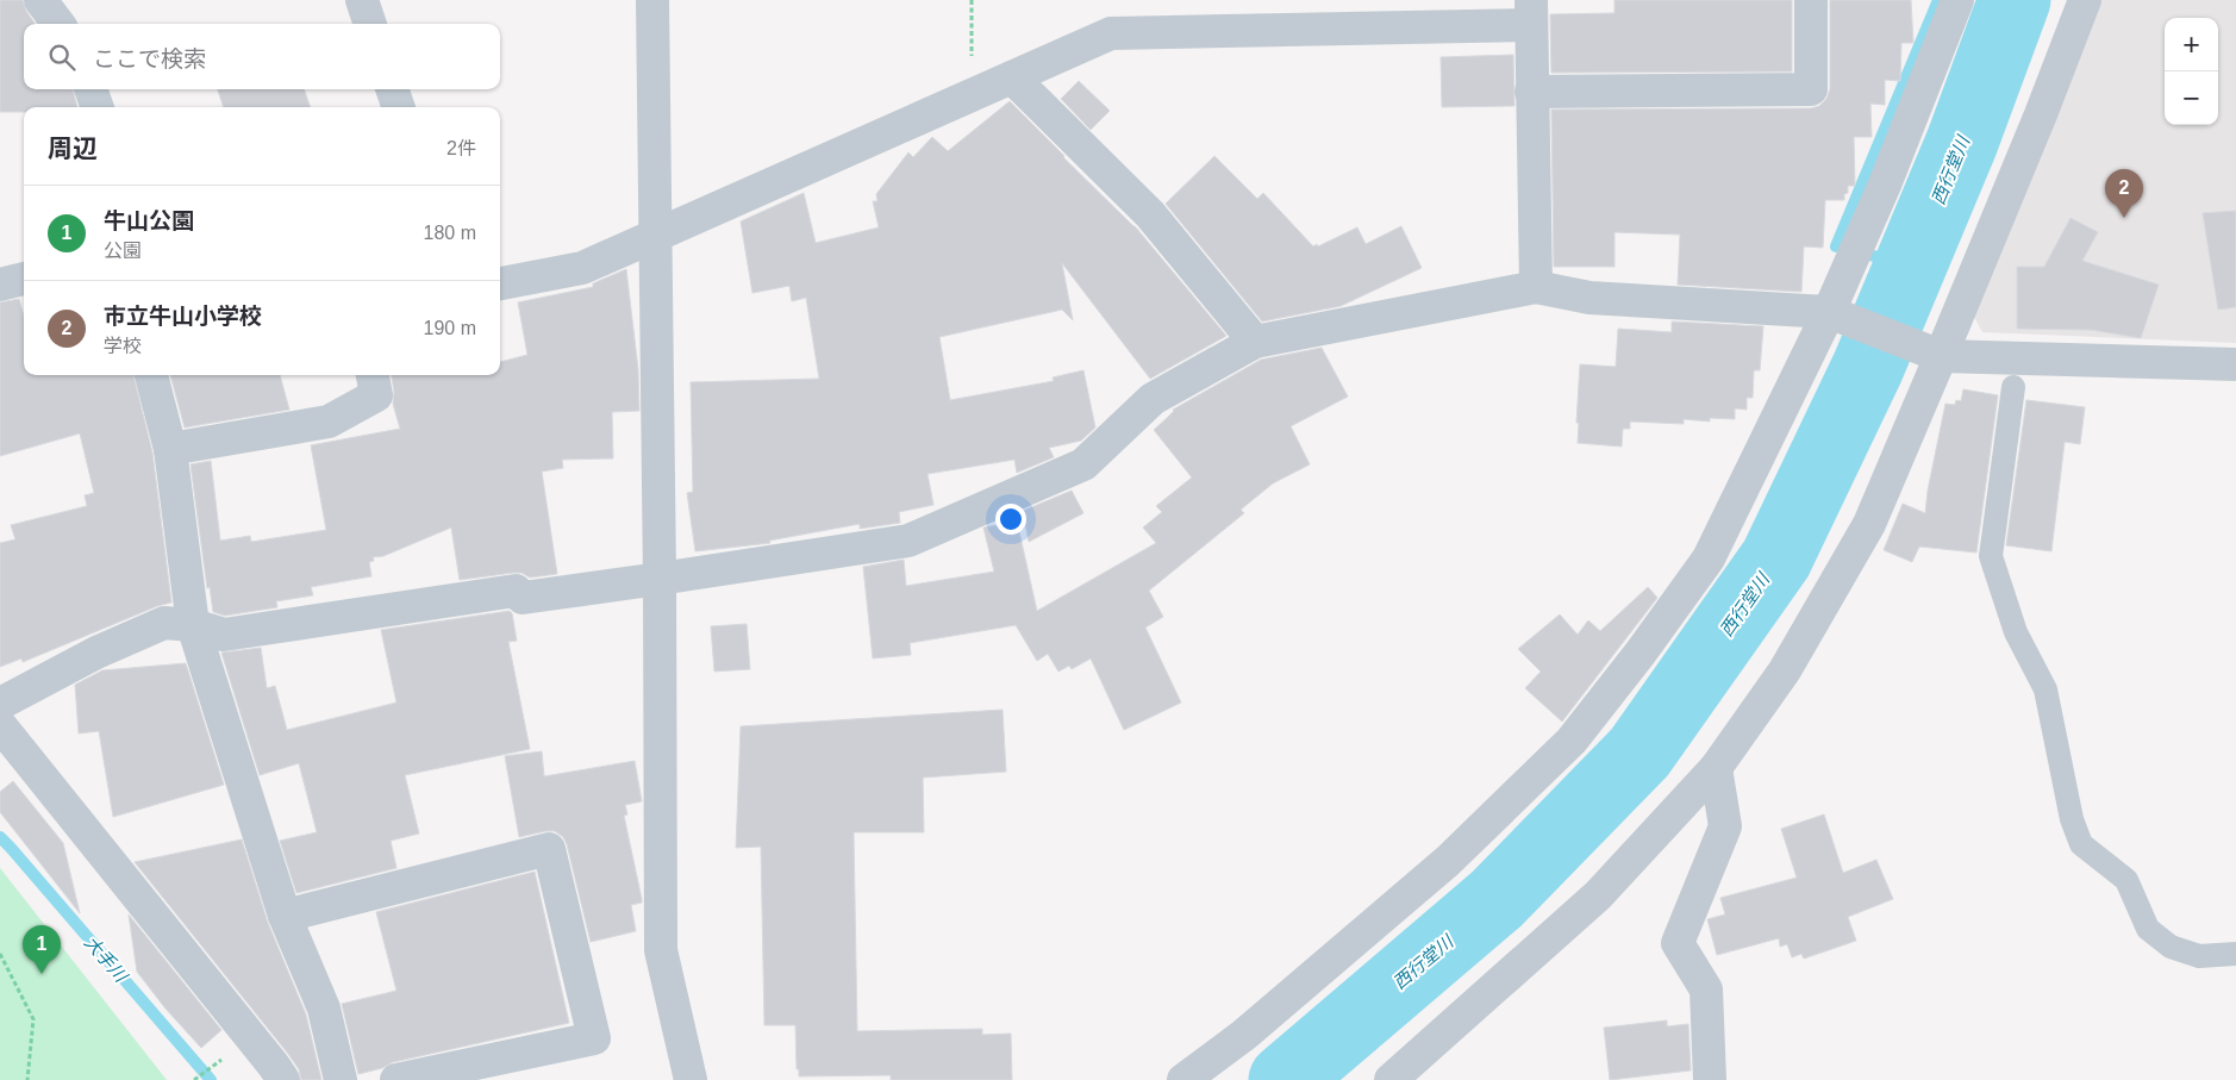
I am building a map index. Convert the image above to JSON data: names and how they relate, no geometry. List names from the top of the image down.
{
  "water": ["西行堂川", "大手川"],
  "page": {
    "map_buttons": ["+", "−"],
    "search": "ここで検索",
    "heading": ["周辺", "2件"],
    "pins": ["2", "1"],
    "list": [
      {
        "mark": "1",
        "name": "牛山公園",
        "note": "公園",
        "value": "180 m"
      },
      {
        "mark": "2",
        "name": "市立牛山小学校",
        "note": "学校",
        "value": "190 m"
      }
    ]
  }
}
